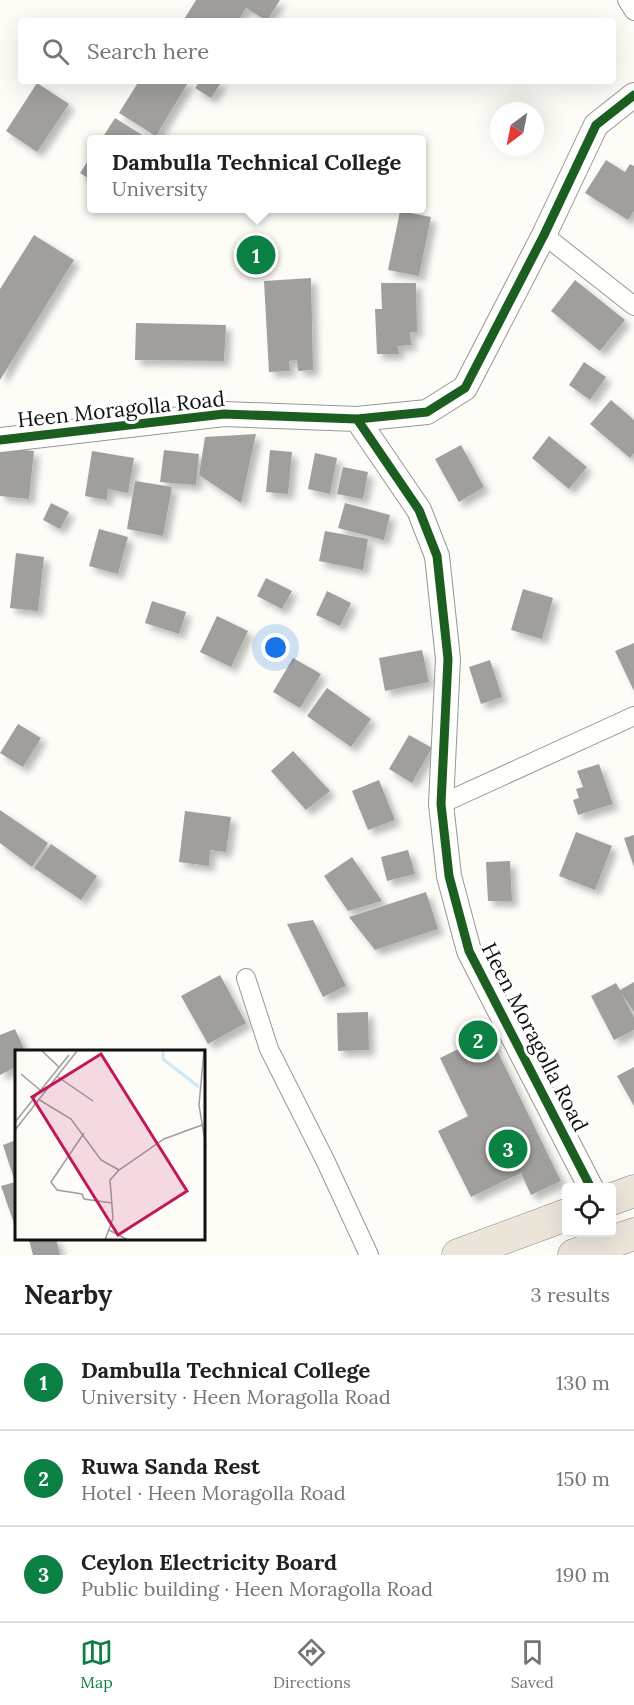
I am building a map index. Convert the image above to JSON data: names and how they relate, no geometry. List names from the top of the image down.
{
  "streets": {
    "street": ["Heen Moragolla Road"]
  },
  "north": "bottom left",
  "page": {
    "search": "Search here",
    "popup": ["Dambulla Technical College", "University"],
    "pins": ["1", "2", "3"],
    "heading": ["Nearby", "3 results"],
    "list": [
      {
        "mark": "1",
        "name": "Dambulla Technical College",
        "note": "University · Heen Moragolla Road",
        "value": "130 m"
      },
      {
        "mark": "2",
        "name": "Ruwa Sanda Rest",
        "note": "Hotel · Heen Moragolla Road",
        "value": "150 m"
      },
      {
        "mark": "3",
        "name": "Ceylon Electricity Board",
        "note": "Public building · Heen Moragolla Road",
        "value": "190 m"
      }
    ],
    "nav": ["Map", "Directions", "Saved"]
  }
}
